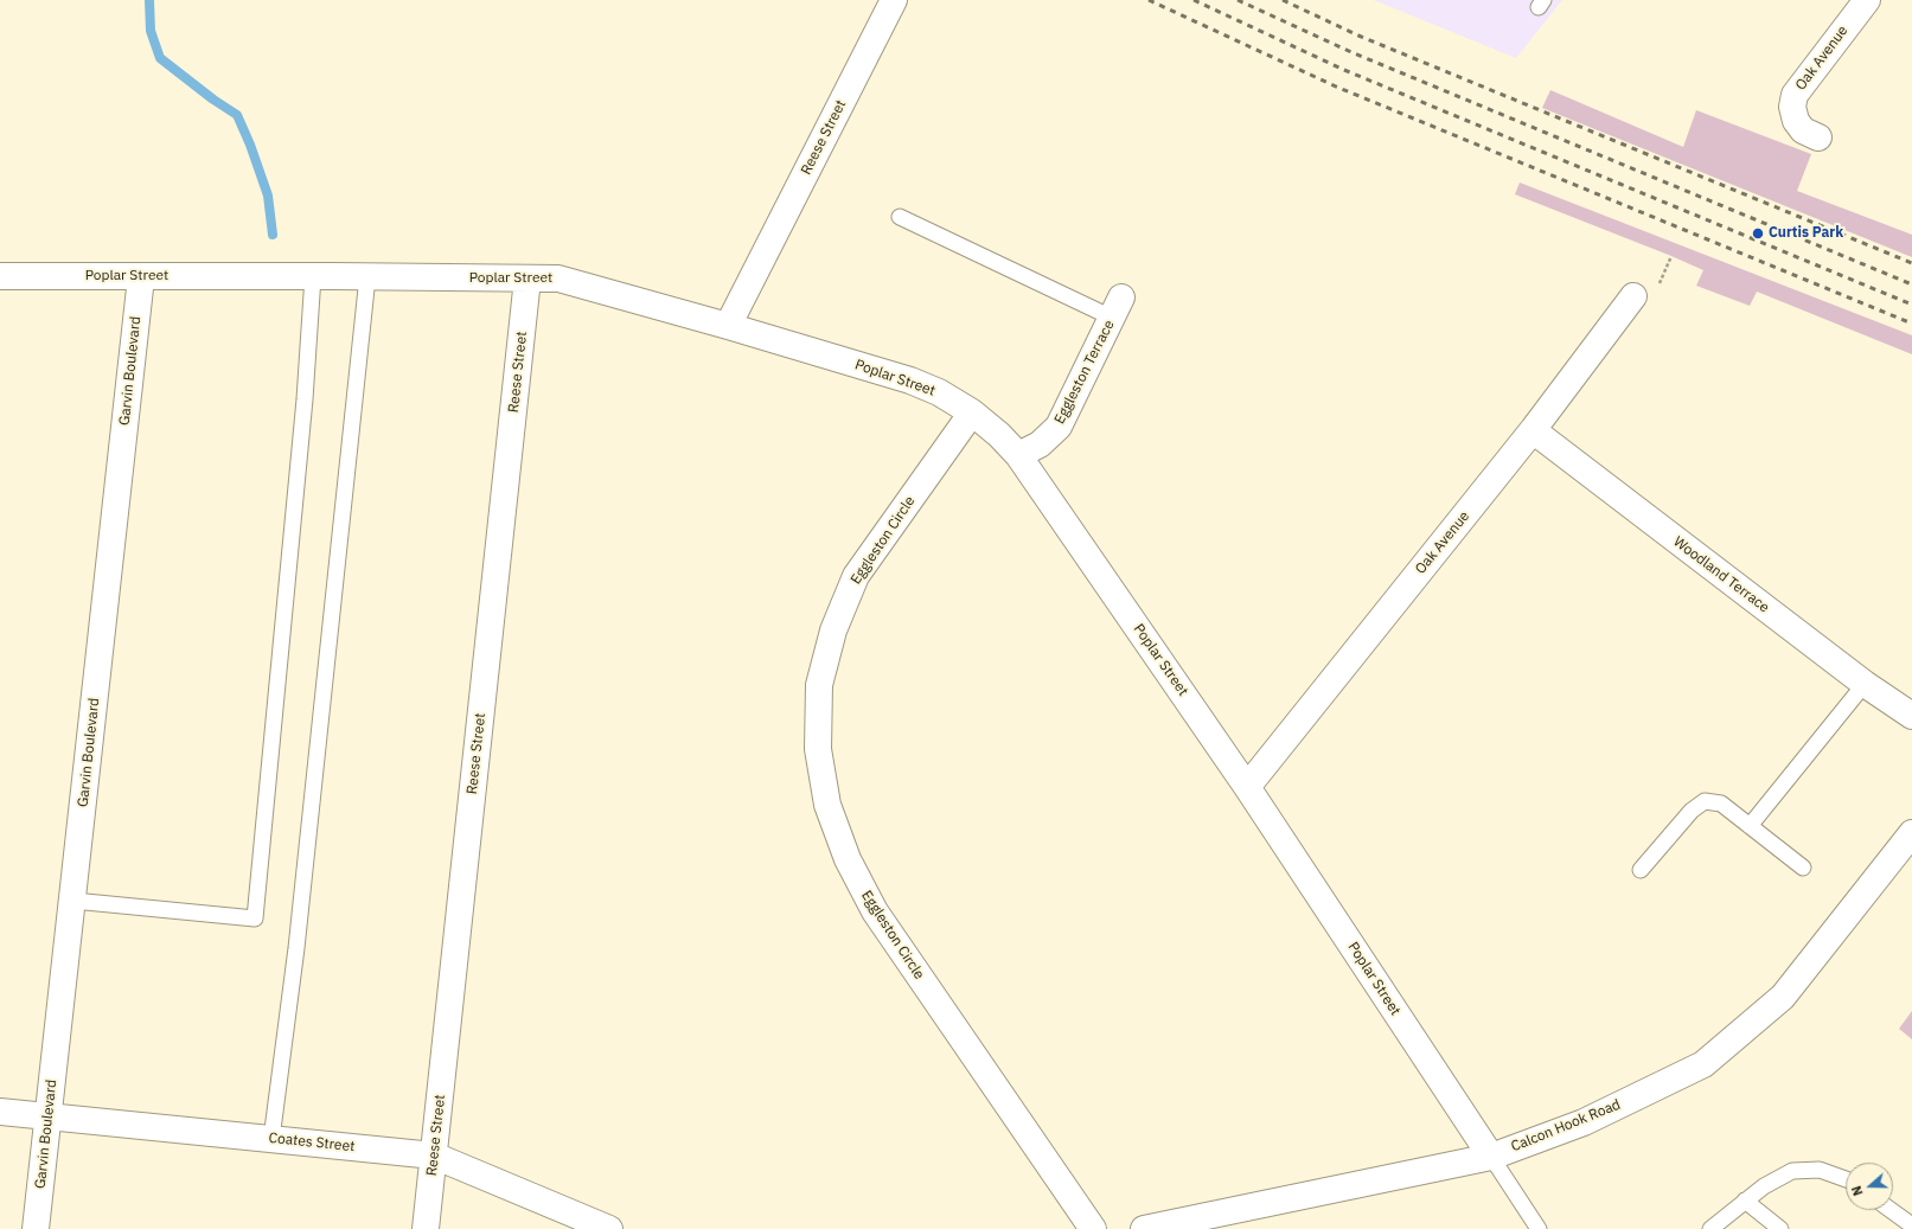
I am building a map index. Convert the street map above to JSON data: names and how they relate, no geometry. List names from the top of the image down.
{
  "streets": {
    "street": [
      "Oak Avenue",
      "Reese Street",
      "Poplar Street",
      "Garvin Boulevard",
      "Eggleston Terrace",
      "Eggleston Circle",
      "Woodland Terrace",
      "Calcon Hook Road",
      "Coates Street"
    ]
  },
  "crossings": [
    ["Oak Avenue", "Poplar Street"],
    ["Oak Avenue", "Woodland Terrace"],
    ["Reese Street", "Poplar Street"],
    ["Reese Street", "Coates Street"],
    ["Poplar Street", "Garvin Boulevard"],
    ["Poplar Street", "Eggleston Terrace"],
    ["Poplar Street", "Eggleston Circle"],
    ["Poplar Street", "Calcon Hook Road"],
    ["Garvin Boulevard", "Coates Street"]
  ],
  "places": ["Curtis Park"],
  "north": "left"
}
